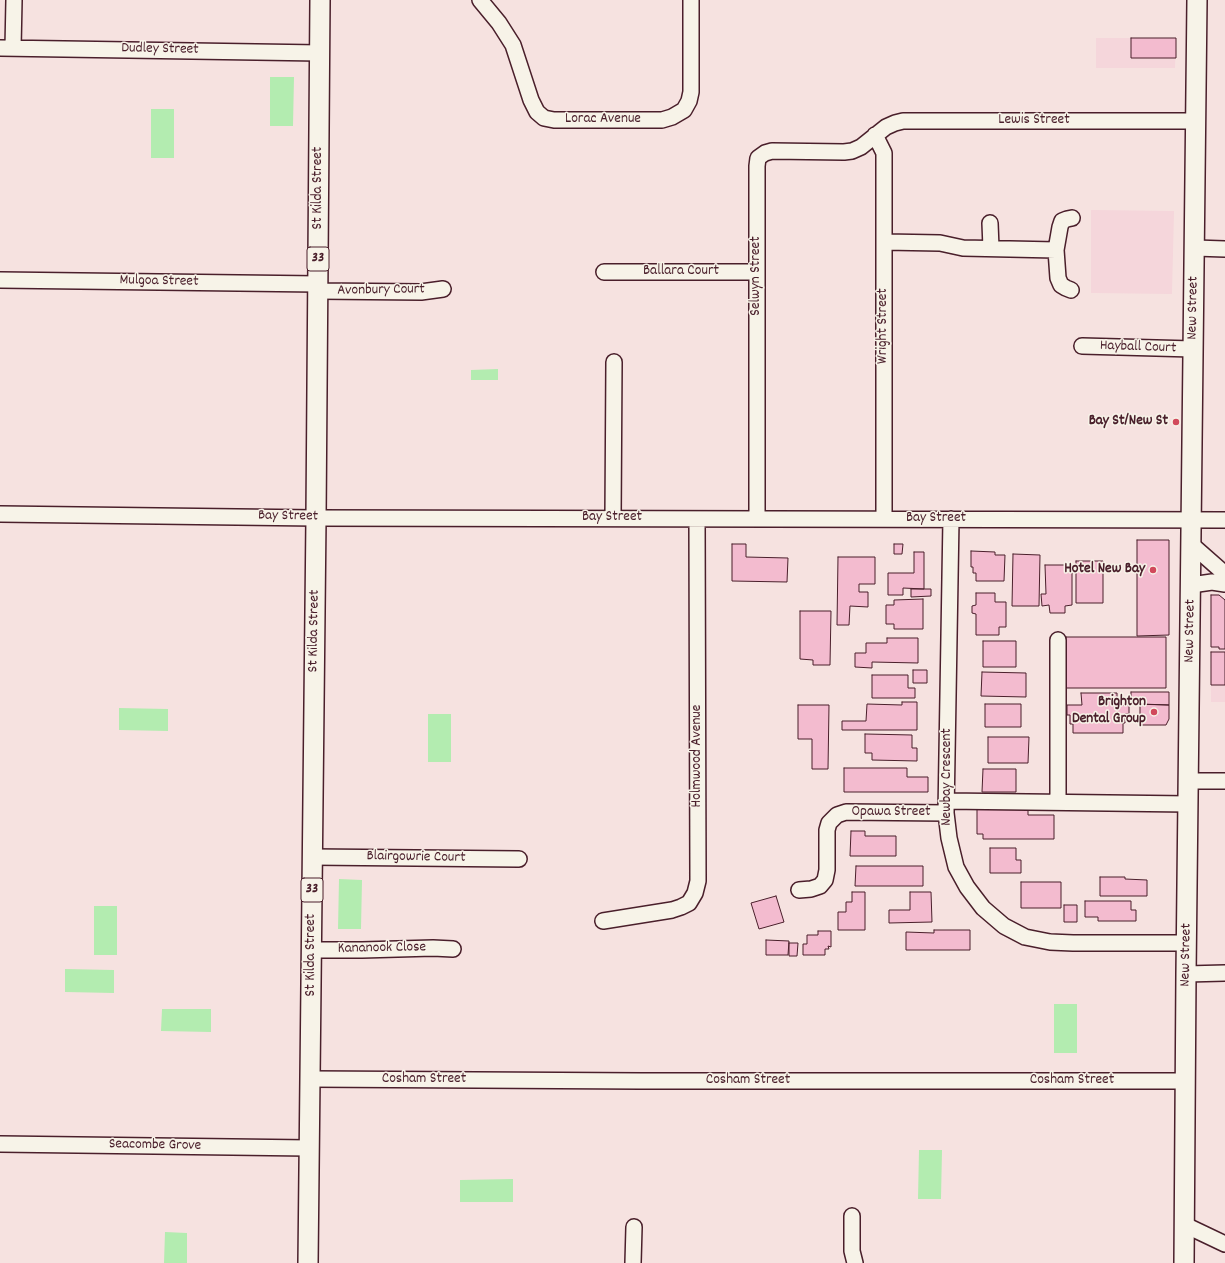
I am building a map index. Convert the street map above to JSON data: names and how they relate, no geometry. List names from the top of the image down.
{
  "streets": {
    "main road": ["St Kilda Street", "33", "New Street"],
    "street": [
      "Dudley Street",
      "Lorac Avenue",
      "Lewis Street",
      "Ballara Court",
      "Selwyn Street",
      "Mulgoa Street",
      "Avonbury Court",
      "Wright Street",
      "Hayball Court",
      "Bay Street",
      "Holmwood Avenue",
      "Newbay Crescent",
      "Opawa Street",
      "Blairgowrie Court",
      "Kananook Close",
      "Cosham Street",
      "Seacombe Grove"
    ]
  },
  "crossings": [
    ["Dudley Street", "St Kilda Street"],
    ["Lewis Street", "Selwyn Street"],
    ["Lewis Street", "New Street"],
    ["Lewis Street", "Wright Street"],
    ["St Kilda Street", "Mulgoa Street"],
    ["St Kilda Street", "Avonbury Court"],
    ["St Kilda Street", "Bay Street"],
    ["St Kilda Street", "Blairgowrie Court"],
    ["St Kilda Street", "Kananook Close"],
    ["St Kilda Street", "Cosham Street"],
    ["St Kilda Street", "Seacombe Grove"],
    ["Ballara Court", "Selwyn Street"],
    ["Selwyn Street", "Wright Street"],
    ["Selwyn Street", "Bay Street"],
    ["Mulgoa Street", "Avonbury Court"],
    ["New Street", "Hayball Court"],
    ["New Street", "Bay Street"],
    ["New Street", "Newbay Crescent"],
    ["New Street", "Cosham Street"],
    ["Wright Street", "Bay Street"],
    ["Bay Street", "Holmwood Avenue"],
    ["Bay Street", "Newbay Crescent"],
    ["Newbay Crescent", "Opawa Street"]
  ],
  "places": ["Bay St/New St", "Hotel New Bay", "Brighton Dental Group"]
}
